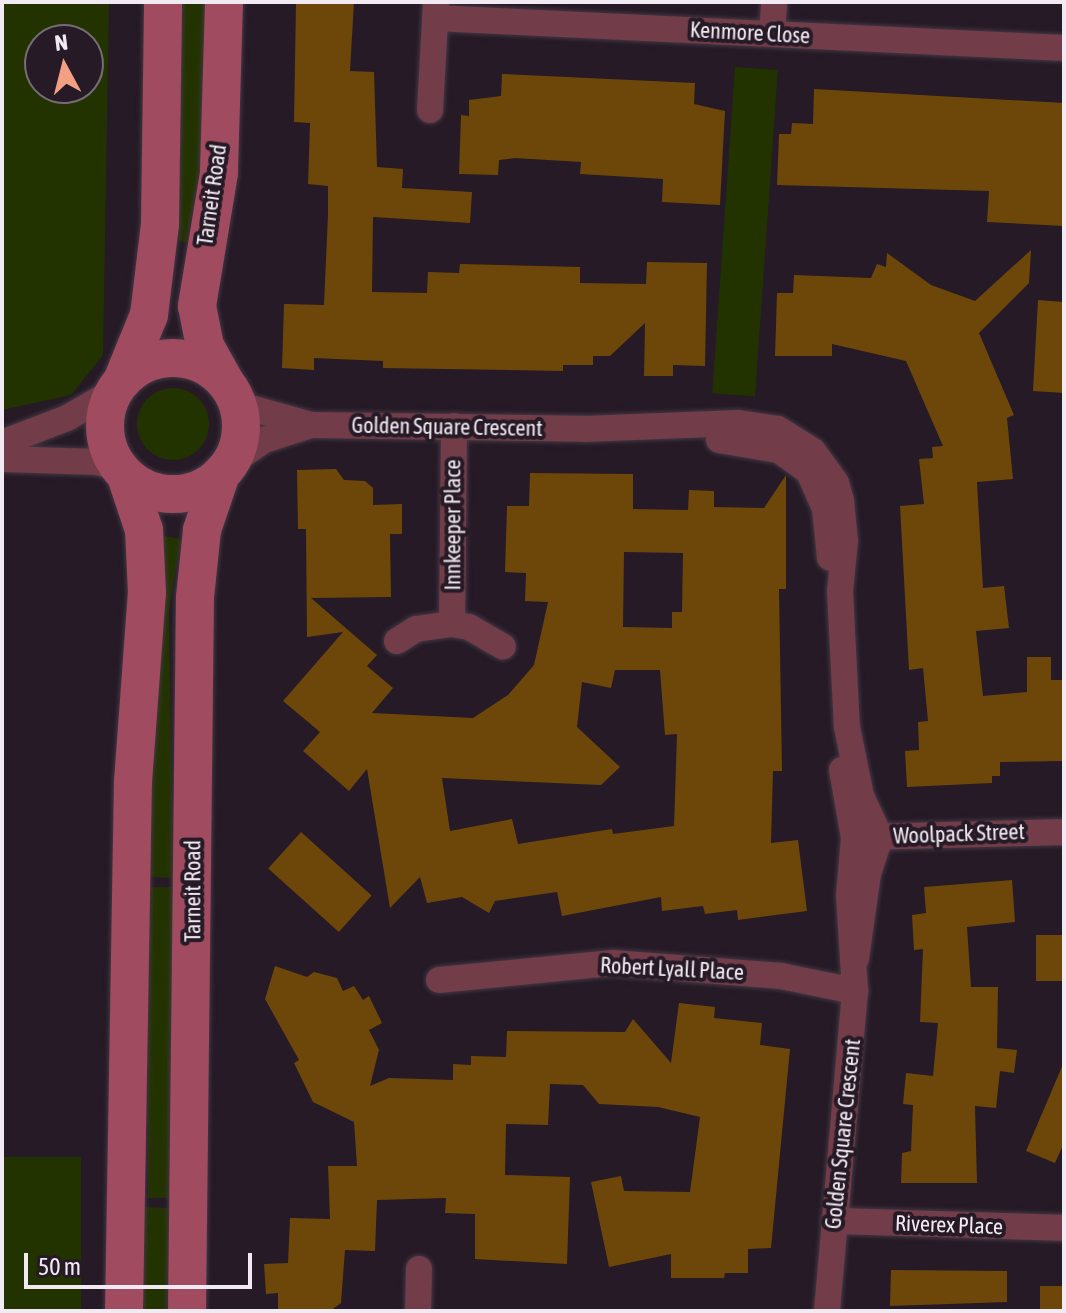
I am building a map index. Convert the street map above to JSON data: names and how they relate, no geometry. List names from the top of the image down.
{
  "streets": {
    "main road": ["Tarneit Road"],
    "street": [
      "Kenmore Close",
      "Golden Square Crescent",
      "Innkeeper Place",
      "Woolpack Street",
      "Robert Lyall Place",
      "Riverex Place"
    ]
  },
  "crossings": [
    ["Tarneit Road", "Golden Square Crescent"],
    ["Golden Square Crescent", "Innkeeper Place"],
    ["Golden Square Crescent", "Woolpack Street"],
    ["Golden Square Crescent", "Robert Lyall Place"],
    ["Golden Square Crescent", "Riverex Place"]
  ],
  "scale_bar": "50 m",
  "north": "top"
}
